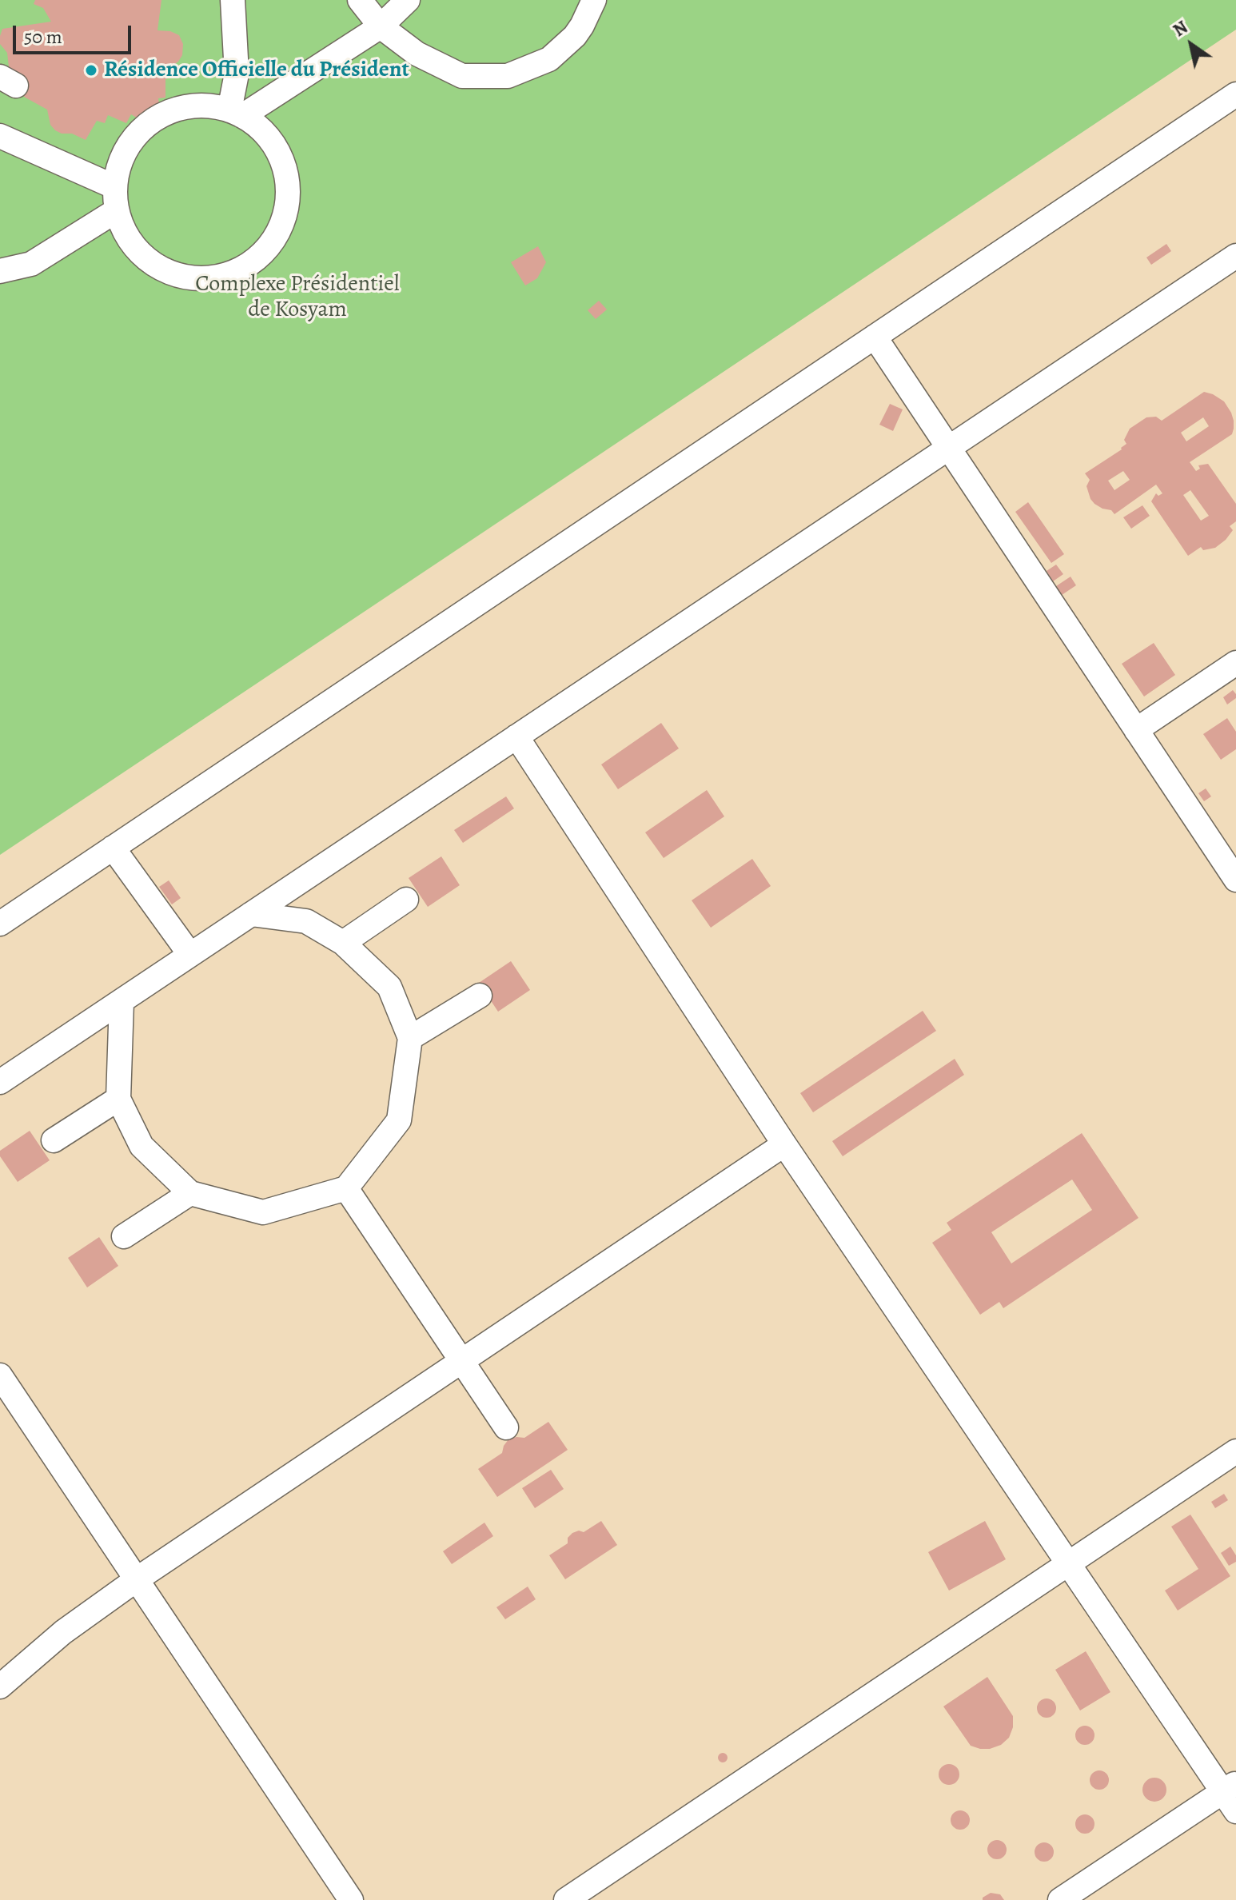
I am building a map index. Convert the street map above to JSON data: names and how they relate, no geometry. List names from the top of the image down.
{
  "parks": ["Complexe Présidentiel de Kosyam"],
  "places": ["Résidence Officielle du Président"],
  "scale_bar": "50 m",
  "north": "top left"
}
